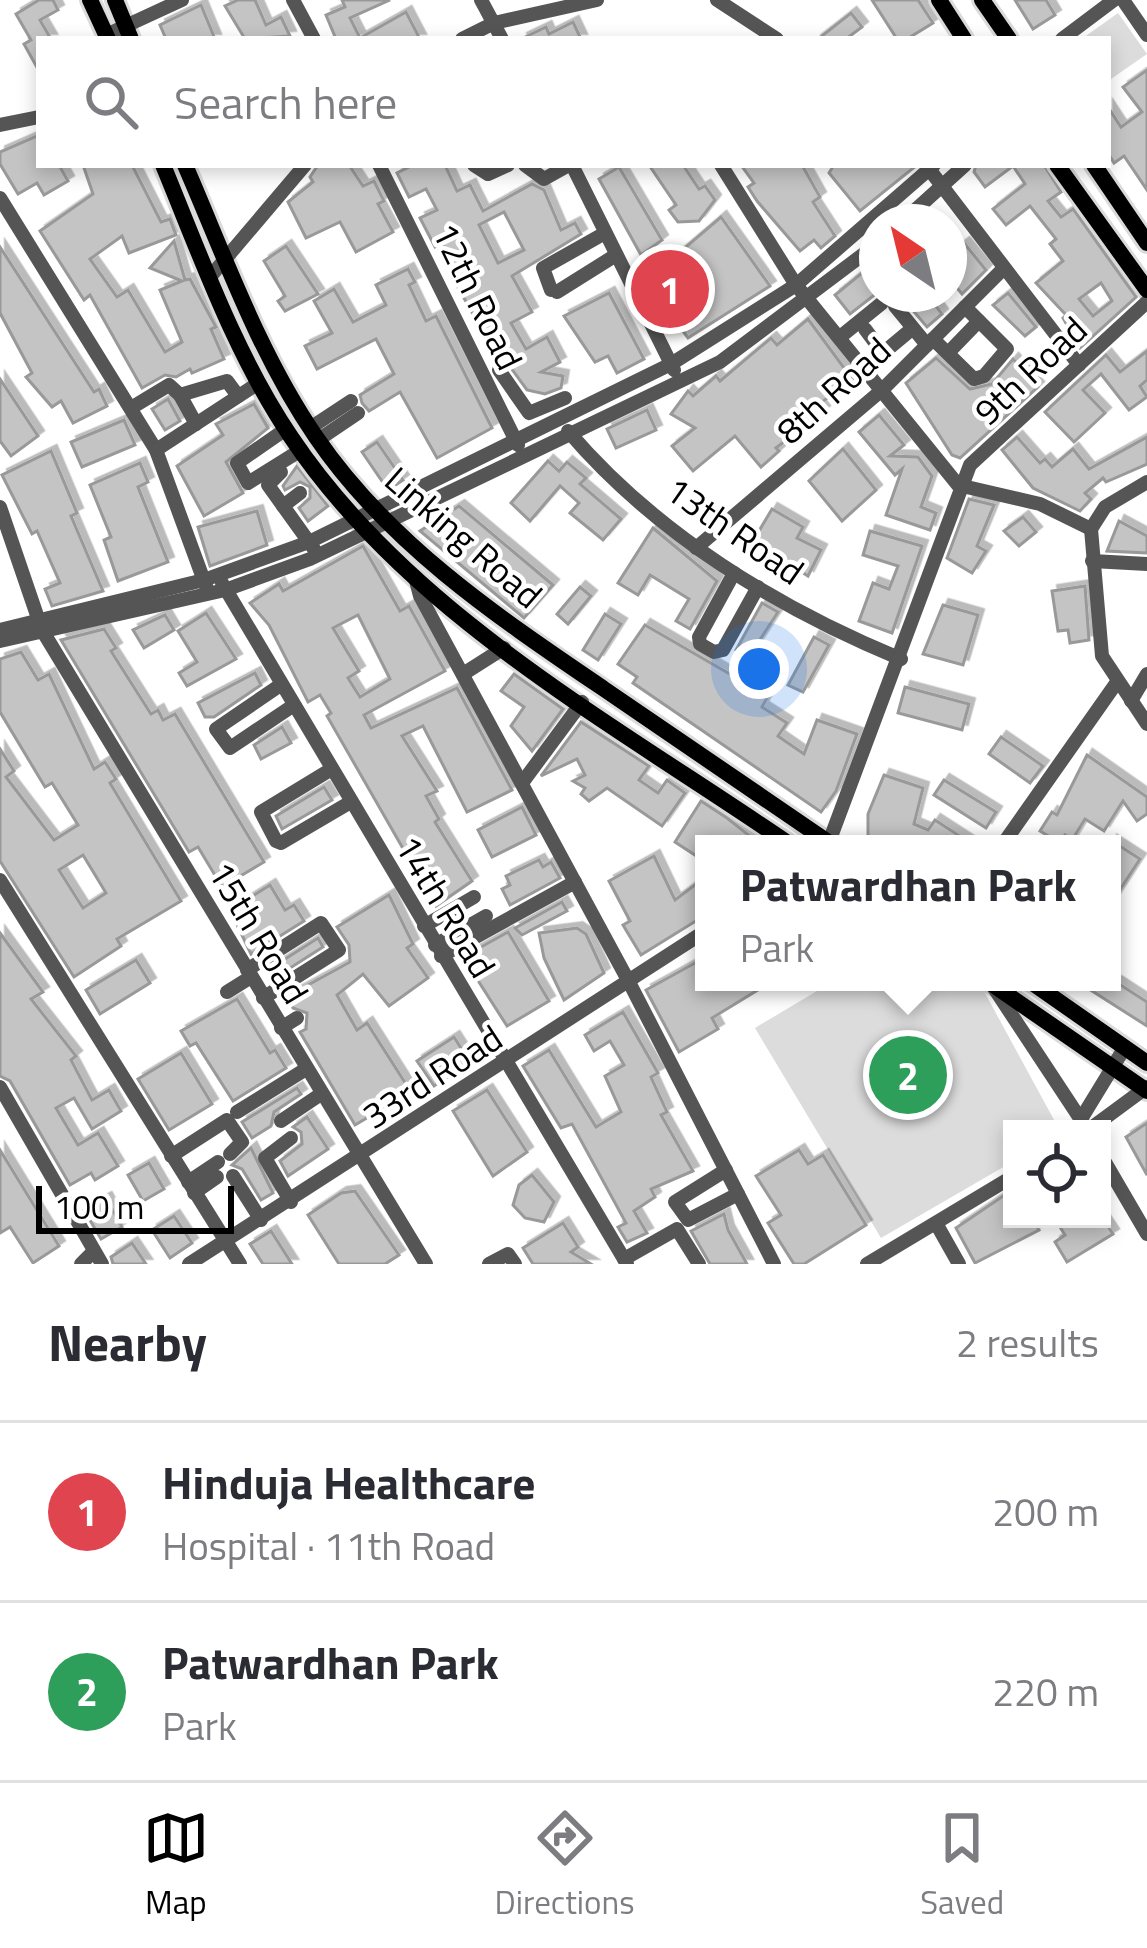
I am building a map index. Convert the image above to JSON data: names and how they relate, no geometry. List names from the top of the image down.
{
  "streets": {
    "main road": ["Linking Road"],
    "street": [
      "12th Road",
      "9th Road",
      "8th Road",
      "13th Road",
      "14th Road",
      "15th Road",
      "33rd Road"
    ]
  },
  "crossings": [
    ["8th Road", "13th Road"],
    ["14th Road", "33rd Road"],
    ["15th Road", "33rd Road"]
  ],
  "scale_bar": "100 m",
  "north": "top left",
  "page": {
    "search": "Search here",
    "pins": ["1", "2"],
    "popup": ["Patwardhan Park", "Park"],
    "scale": "100 m",
    "heading": ["Nearby", "2 results"],
    "list": [
      {
        "mark": "1",
        "name": "Hinduja Healthcare",
        "note": "Hospital · 11th Road",
        "value": "200 m"
      },
      {
        "mark": "2",
        "name": "Patwardhan Park",
        "note": "Park",
        "value": "220 m"
      }
    ],
    "nav": ["Map", "Directions", "Saved"]
  }
}
